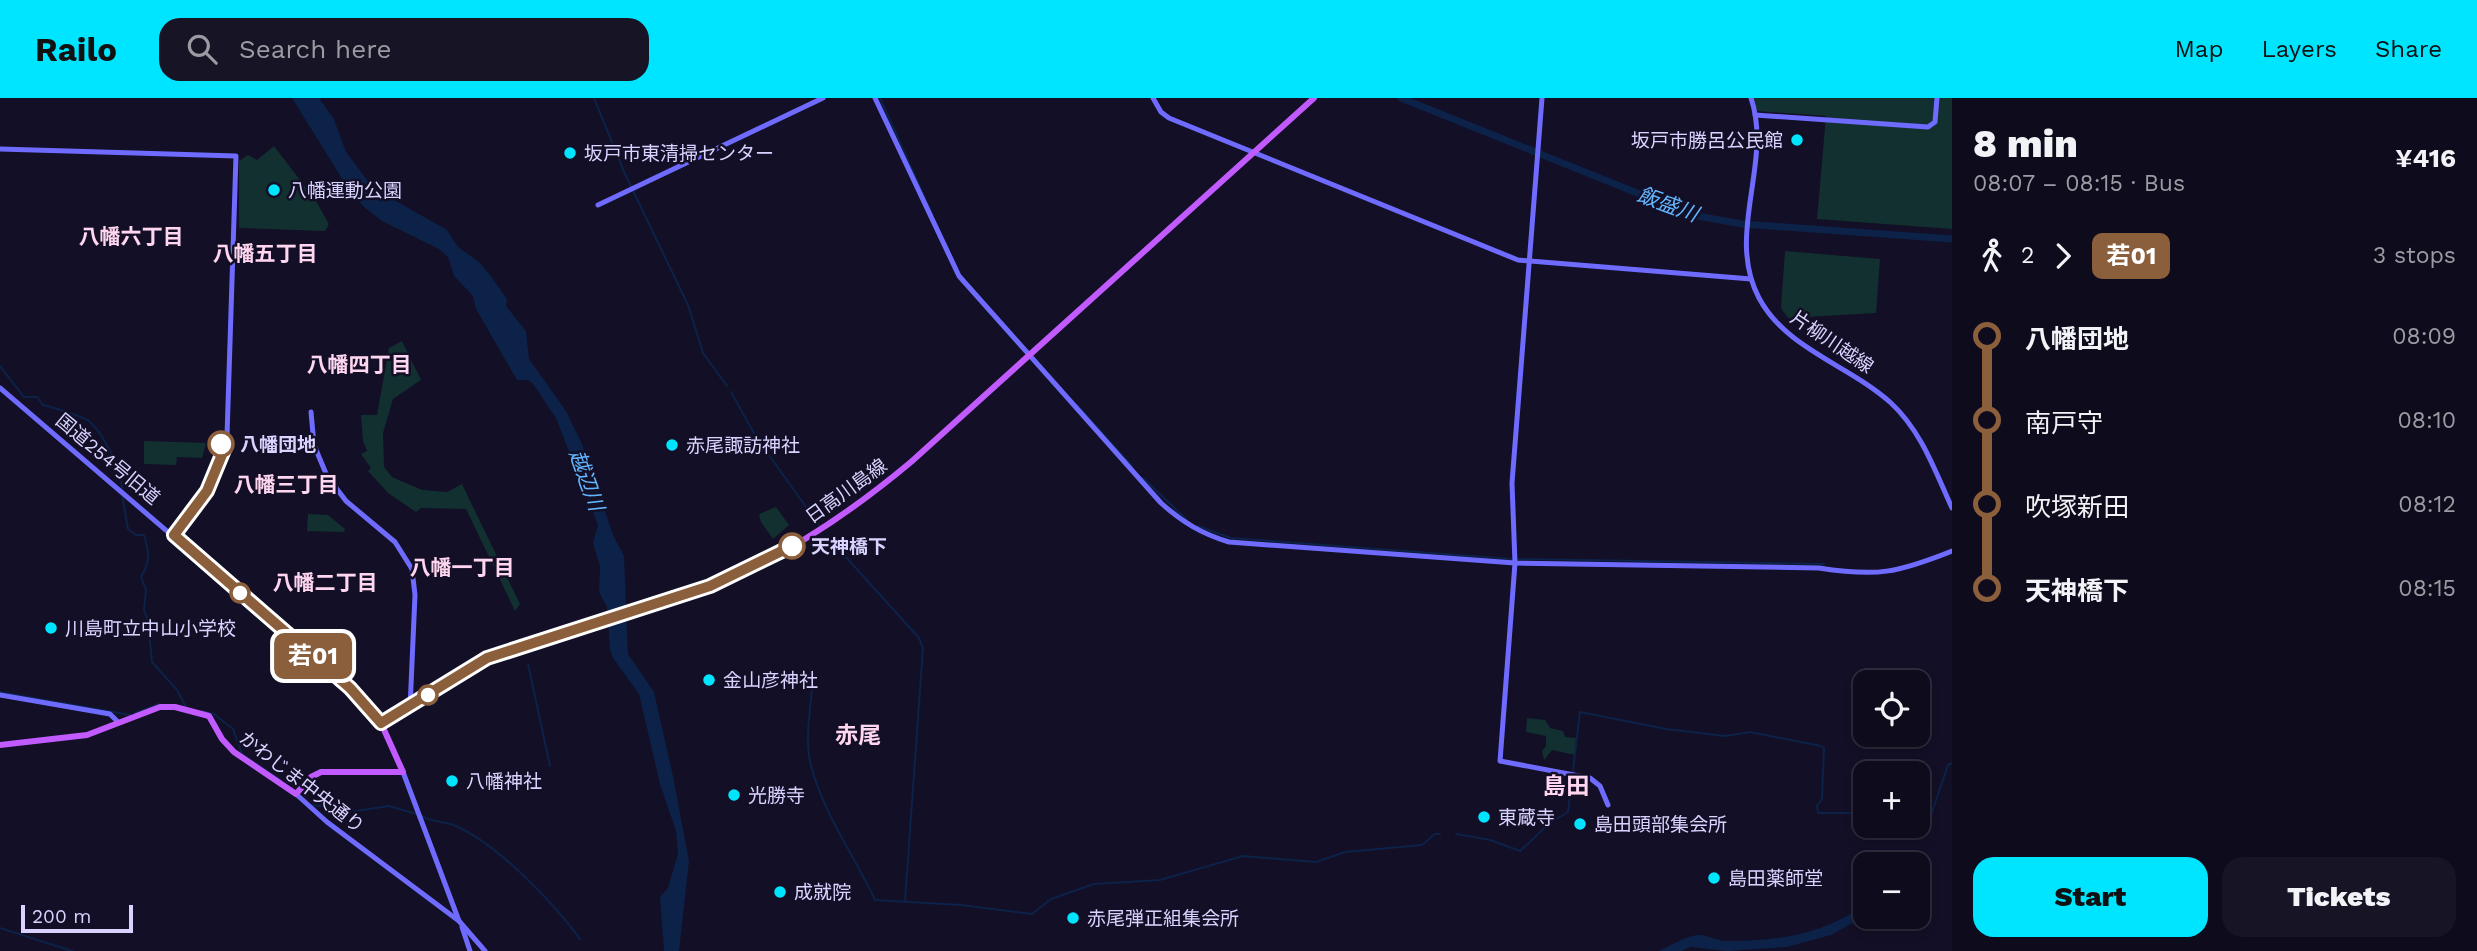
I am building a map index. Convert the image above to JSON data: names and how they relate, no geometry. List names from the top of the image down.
{
  "streets": {
    "main road": ["日高川島線", "かわじま中央通り"],
    "street": ["片柳川越線", "国道254号旧道"]
  },
  "crossings": [
    ["国道254号旧道", "日高川島線"]
  ],
  "districts": [
    "八幡六丁目",
    "八幡五丁目",
    "八幡四丁目",
    "八幡三丁目",
    "八幡一丁目",
    "八幡二丁目",
    "赤尾",
    "島田"
  ],
  "water": ["飯盛川", "越辺川"],
  "places": [
    "坂戸市勝呂公民館",
    "坂戸市東清掃センター",
    "八幡運動公園",
    "八幡団地",
    "赤尾諏訪神社",
    "天神橋下",
    "川島町立中山小学校",
    "金山彦神社",
    "八幡神社",
    "光勝寺",
    "東蔵寺",
    "島田頭部集会所",
    "島田薬師堂",
    "成就院",
    "赤尾弾正組集会所"
  ],
  "lines": ["bus line 若01"],
  "scale_bar": "200 m",
  "page": {
    "header": "Railo",
    "search": "Search here",
    "nav": ["Map", "Layers", "Share"],
    "on_map": "若01",
    "heading": ["8 min", "08:07 – 08:15 · Bus", "¥416"],
    "legs": ["2", "若01", "3 stops"],
    "list": [
      {
        "name": "八幡団地",
        "value": "08:09"
      },
      {
        "name": "南戸守",
        "value": "08:10"
      },
      {
        "name": "吹塚新田",
        "value": "08:12"
      },
      {
        "name": "天神橋下",
        "value": "08:15"
      }
    ],
    "map_buttons": ["+", "−"],
    "buttons": ["Start", "Tickets"],
    "scale": "200 m"
  }
}
